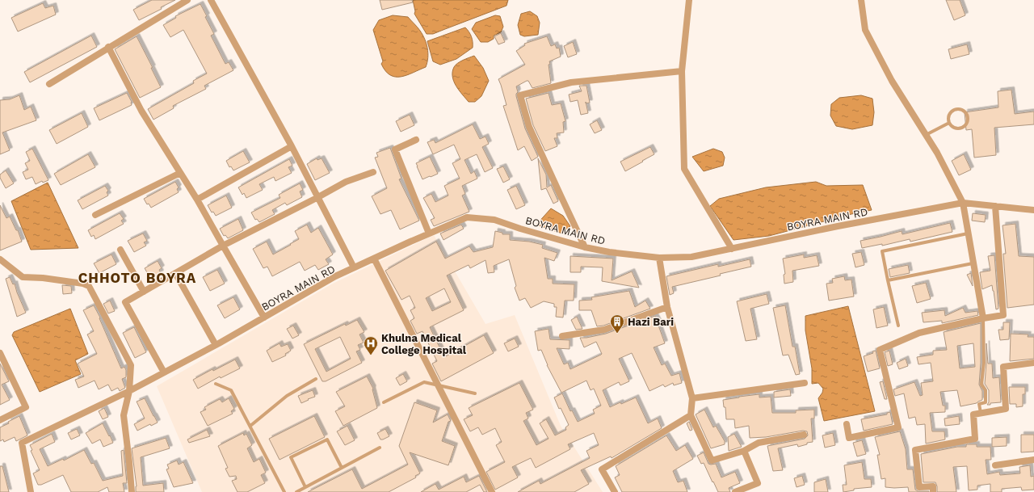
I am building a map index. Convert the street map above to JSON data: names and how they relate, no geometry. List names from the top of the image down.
{
  "streets": {
    "street": ["BOYRA MAIN RD"]
  },
  "districts": ["CHHOTO BOYRA"],
  "places": {
    "building": ["Hazi Bari"],
    "hospital": ["Khulna Medical College Hospital"]
  }
}
